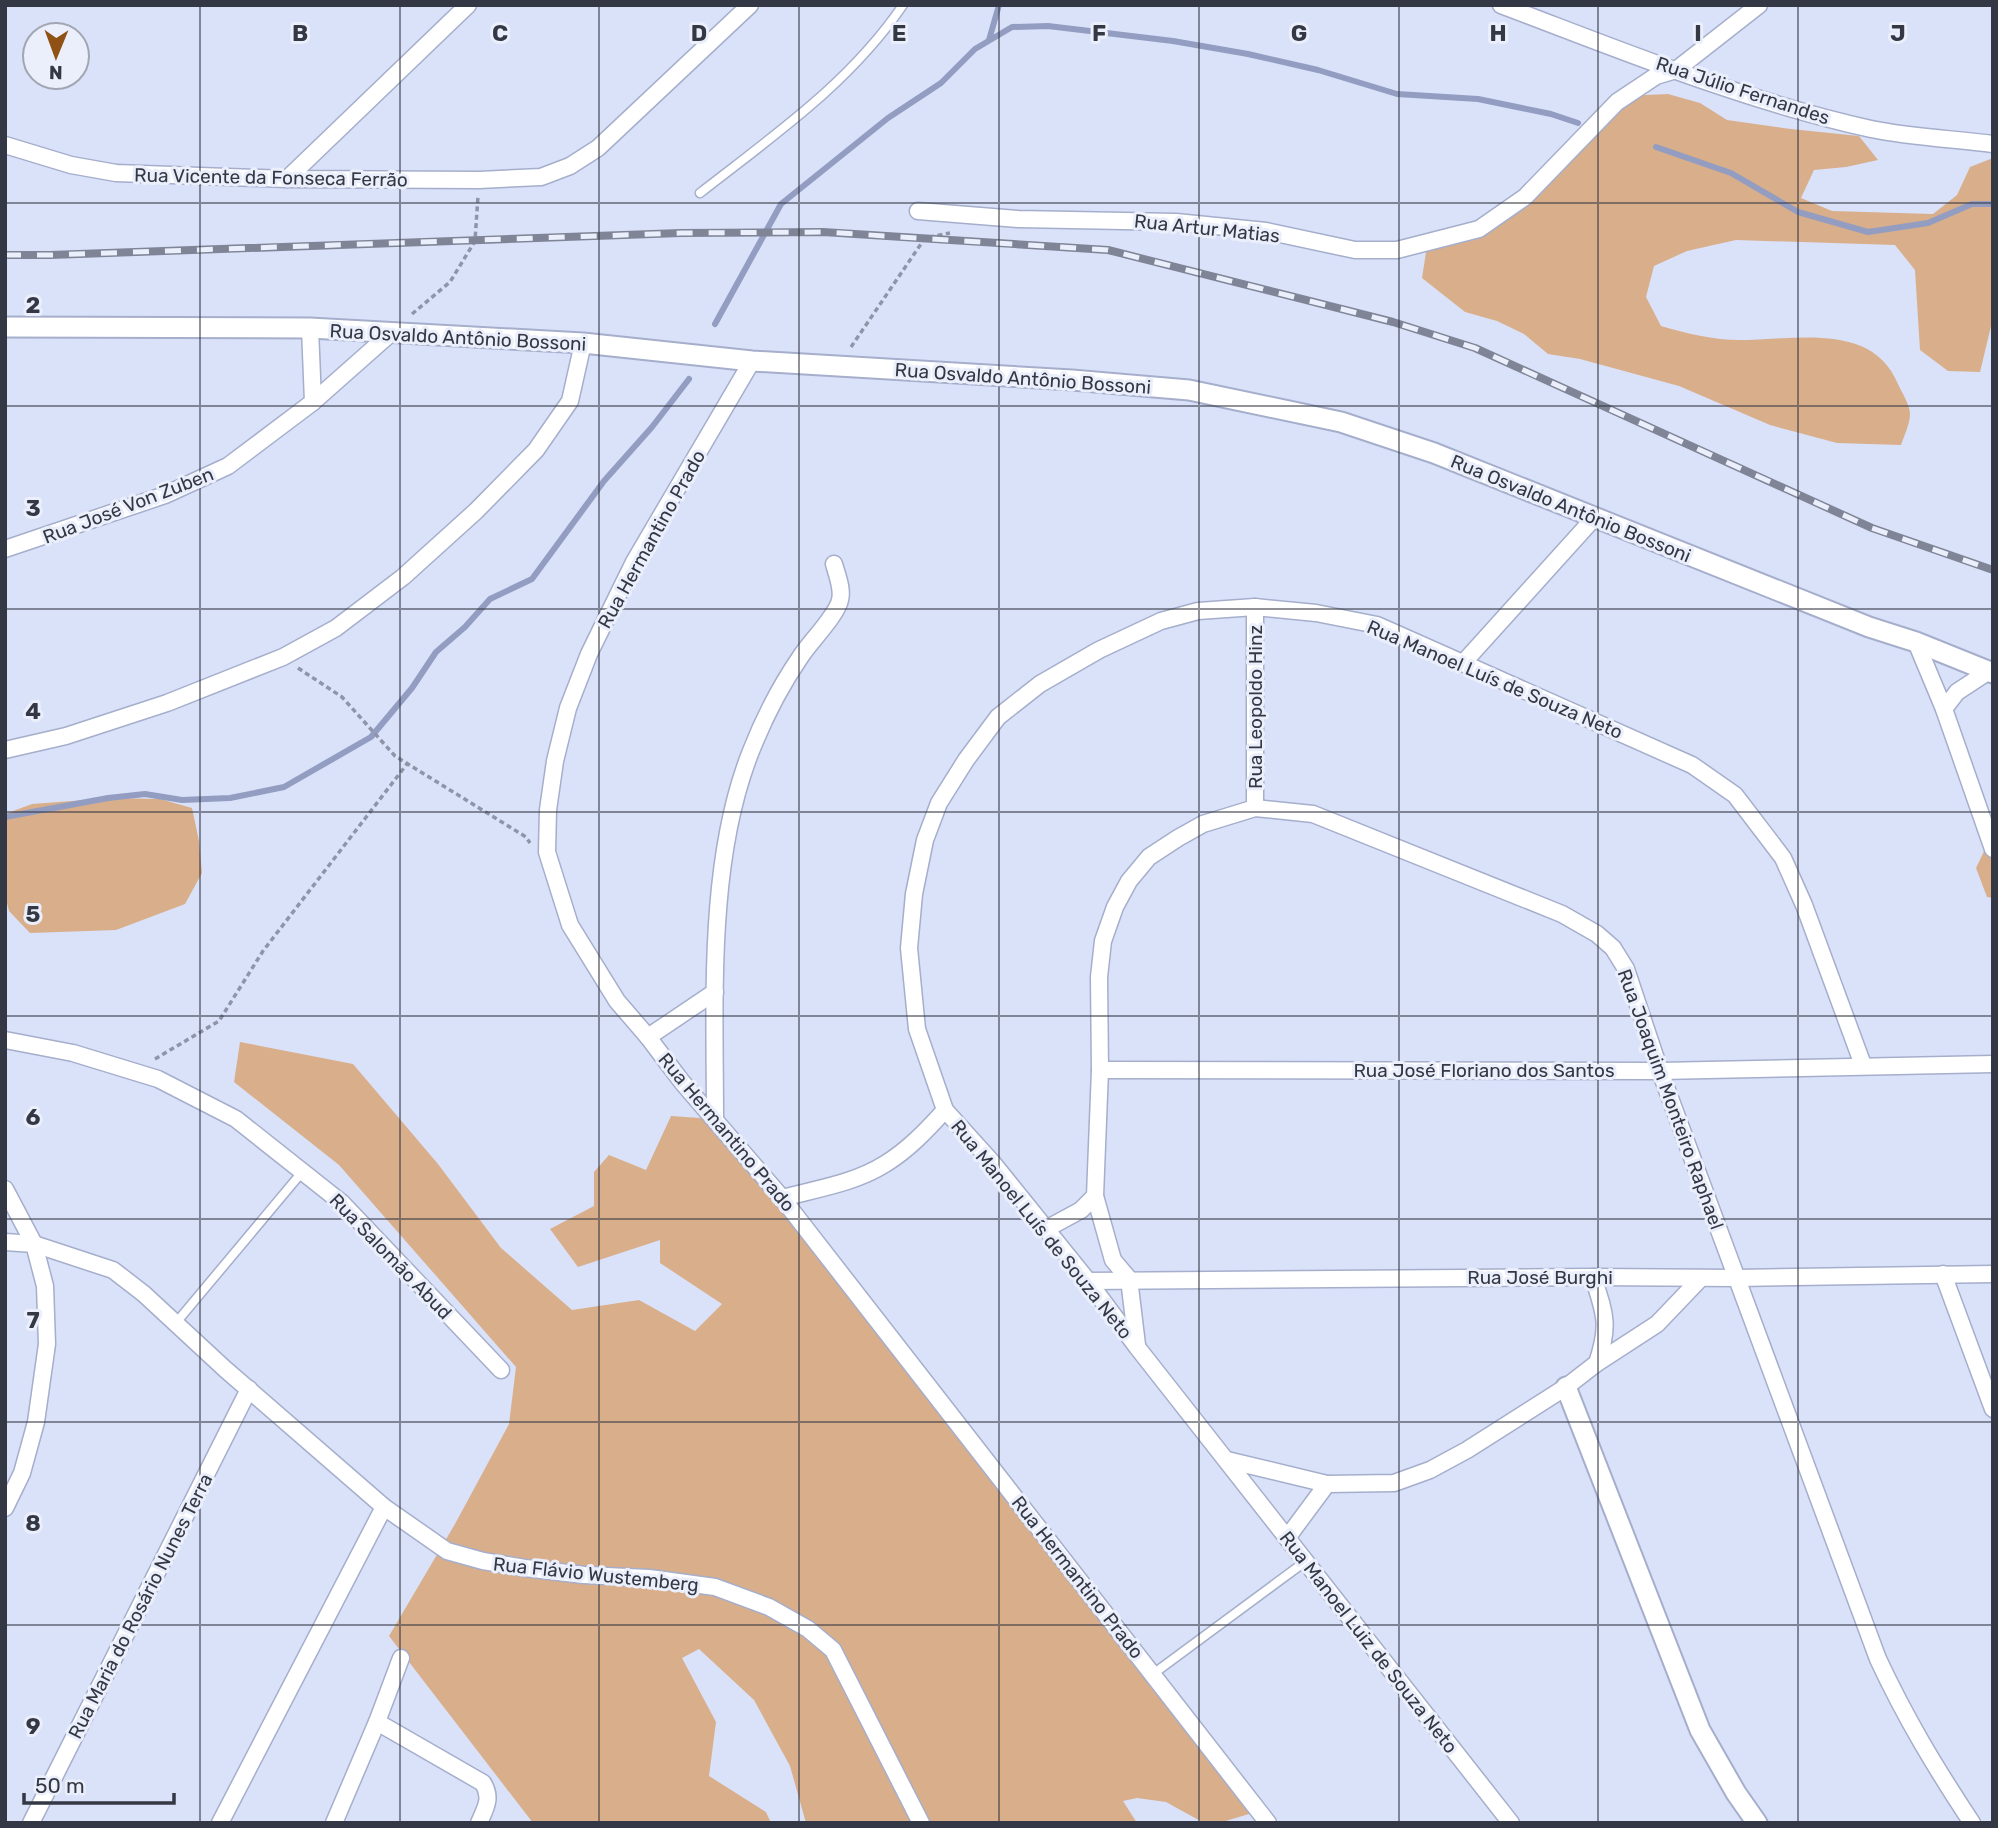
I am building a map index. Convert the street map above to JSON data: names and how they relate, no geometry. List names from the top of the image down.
{
  "streets": {
    "street": [
      "Rua Júlio Fernandes",
      "Rua Vicente da Fonseca Ferrão",
      "Rua Artur Matias",
      "Rua Osvaldo Antônio Bossoni",
      "Rua José Von Zuben",
      "Rua Hermantino Prado",
      "Rua Manoel Luís de Souza Neto",
      "Rua Leopoldo Hinz",
      "Rua José Floriano dos Santos",
      "Rua Joaquim Monteiro Raphael",
      "Rua Salomão Abud",
      "Rua José Burghi",
      "Rua Flávio Wustemberg",
      "Rua Maria do Rosário Nunes Terra",
      "Rua Manoel Luiz de Souza Neto"
    ]
  },
  "crossings": [
    ["Rua Júlio Fernandes", "Rua Artur Matias"],
    ["Rua Osvaldo Antônio Bossoni", "Rua José Von Zuben"],
    ["Rua Osvaldo Antônio Bossoni", "Rua Hermantino Prado"],
    ["Rua Manoel Luís de Souza Neto", "Rua Leopoldo Hinz"],
    ["Rua Manoel Luís de Souza Neto", "Rua José Floriano dos Santos"],
    ["Rua Manoel Luís de Souza Neto", "Rua José Burghi"],
    ["Rua Manoel Luís de Souza Neto", "Rua Manoel Luiz de Souza Neto"],
    ["Rua Leopoldo Hinz", "Rua Joaquim Monteiro Raphael"],
    ["Rua José Floriano dos Santos", "Rua Joaquim Monteiro Raphael"],
    ["Rua Joaquim Monteiro Raphael", "Rua José Burghi"],
    ["Rua Flávio Wustemberg", "Rua Maria do Rosário Nunes Terra"]
  ],
  "scale_bar": "50 m",
  "north": "bottom",
  "grid": {
    "columns": [
      "B",
      "C",
      "D",
      "E",
      "F",
      "G",
      "H",
      "I",
      "J"
    ],
    "rows": [
      "2",
      "3",
      "4",
      "5",
      "6",
      "7",
      "8",
      "9"
    ]
  }
}
